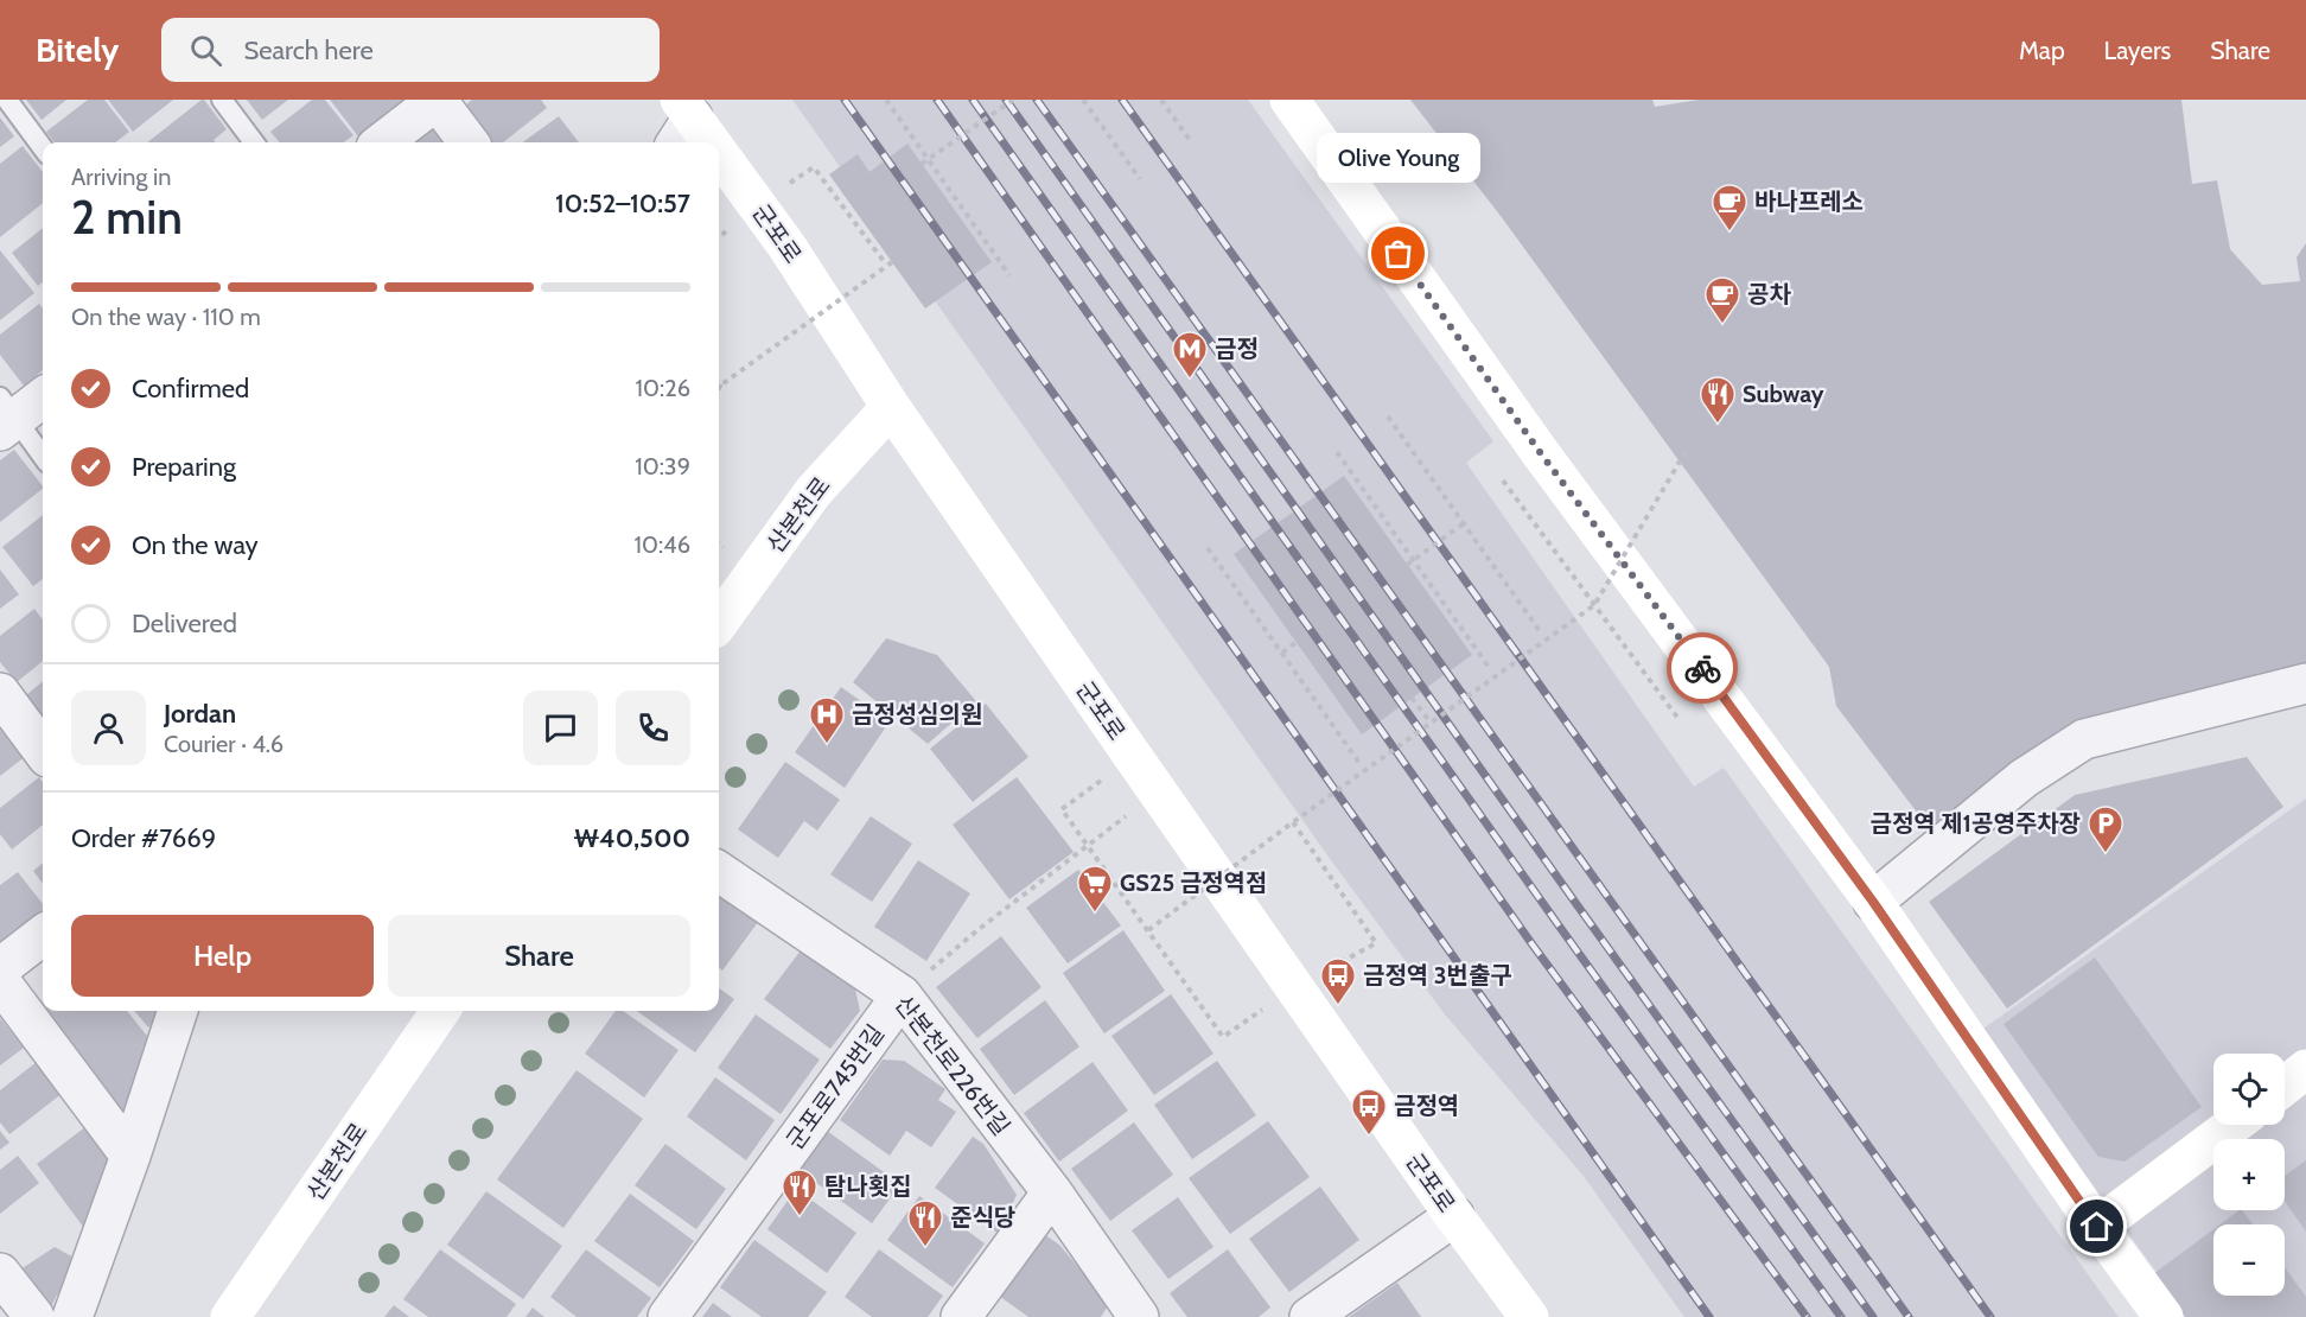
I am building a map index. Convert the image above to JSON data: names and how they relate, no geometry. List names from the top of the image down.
{
  "streets": {
    "street": [
      "군포로",
      "산본천로",
      "산본천로226번길",
      "군포로745번길"
    ]
  },
  "crossings": [
    ["군포로", "산본천로"],
    ["산본천로226번길", "군포로745번길"]
  ],
  "places": {
    "cafe": ["바나프레소", "공차"],
    "other": ["Olive Young"],
    "metro station": ["금정"],
    "restaurant": ["Subway", "탐나횟집", "준식당"],
    "hospital": ["금정성심의원"],
    "parking": ["금정역 제1공영주차장"],
    "supermarket": ["GS25 금정역점"],
    "bus stop": ["금정역 3번출구", "금정역"]
  },
  "page": {
    "header": "Bitely",
    "search": "Search here",
    "nav": ["Map", "Layers", "Share"],
    "bubble": "Olive Young",
    "heading": ["2 min", "Arriving in", "10:52–10:57"],
    "panel": [
      "Jordan",
      "Courier · 4.6",
      "Order #7669",
      "₩40,500"
    ],
    "bar": "On the way · 110 m",
    "list": [
      ["Confirmed", "10:26"],
      ["Preparing", "10:39"],
      ["On the way", "10:46"],
      "Delivered"
    ],
    "buttons": ["Help", "Share"],
    "map_buttons": ["+", "−"]
  }
}
